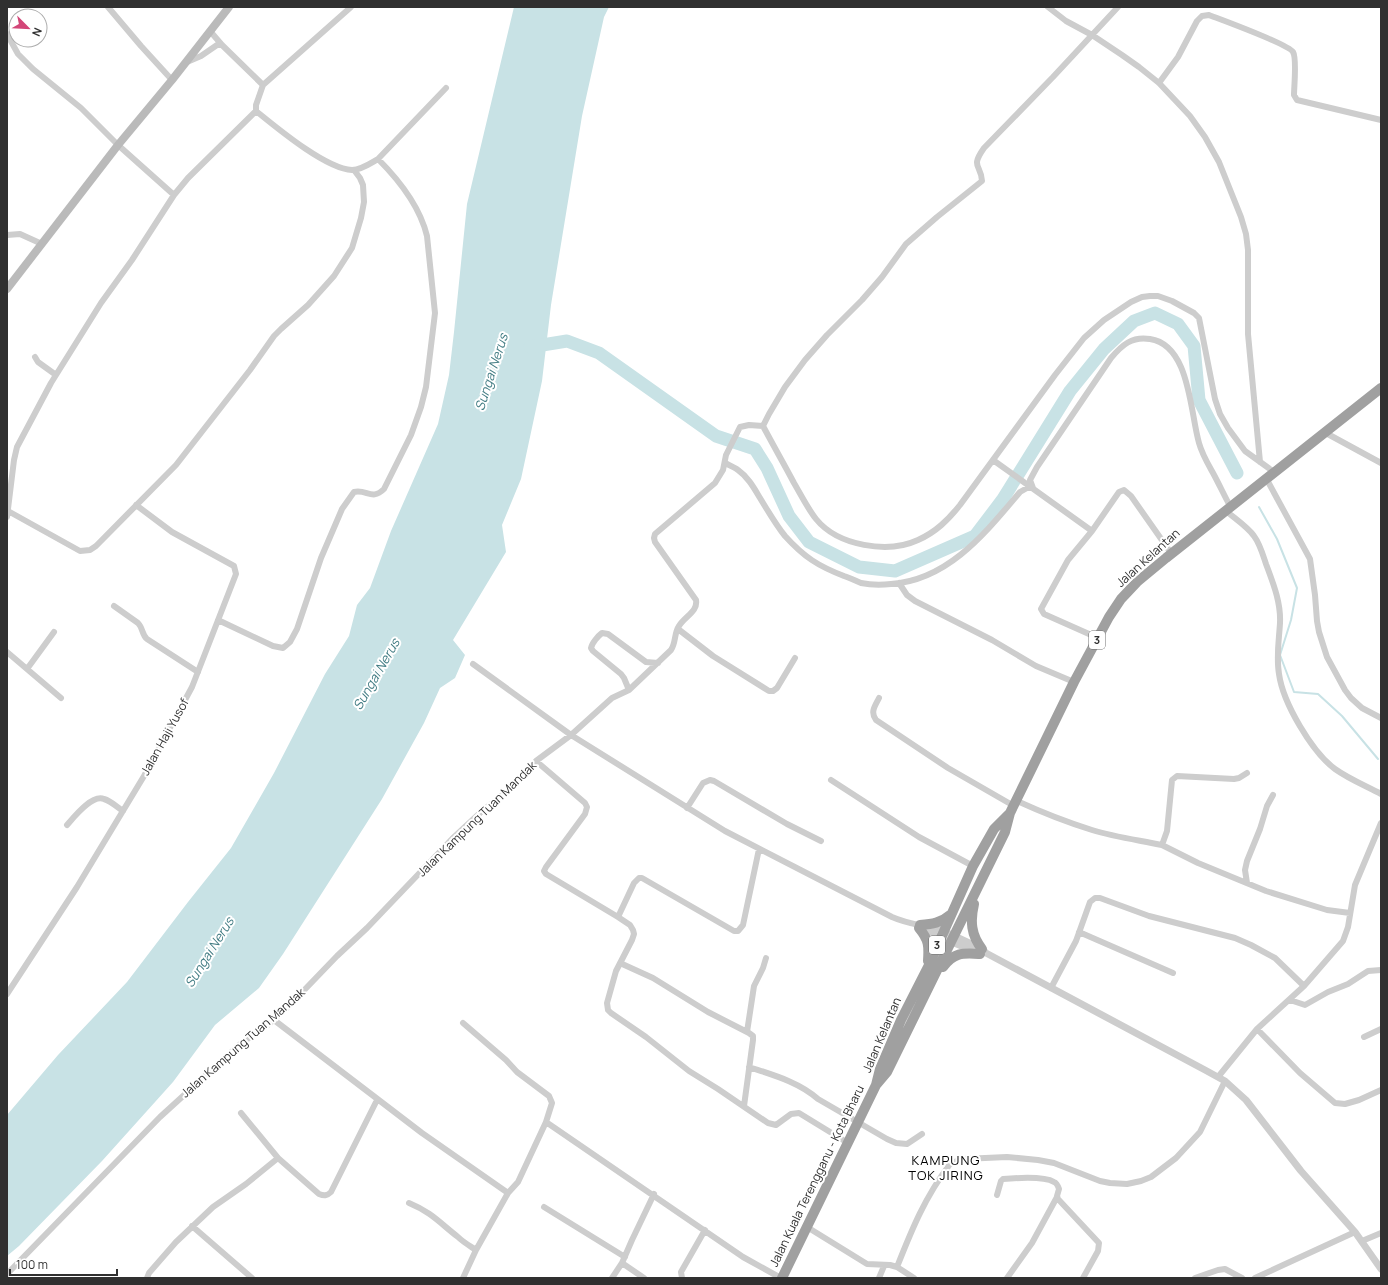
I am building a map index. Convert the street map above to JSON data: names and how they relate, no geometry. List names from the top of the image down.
{
  "streets": {
    "highway": ["Jalan Kelantan", "3", "Jalan Kuala Terengganu - Kota Bharu"],
    "street": ["Jalan Haji Yusof", "Jalan Kampung Tuan Mandak"]
  },
  "crossings": [
    ["Jalan Kelantan", "Jalan Kuala Terengganu - Kota Bharu"]
  ],
  "districts": ["KAMPUNG TOK JIRING"],
  "water": ["Sungai Nerus"],
  "scale_bar": "100 m",
  "north": "bottom right"
}
